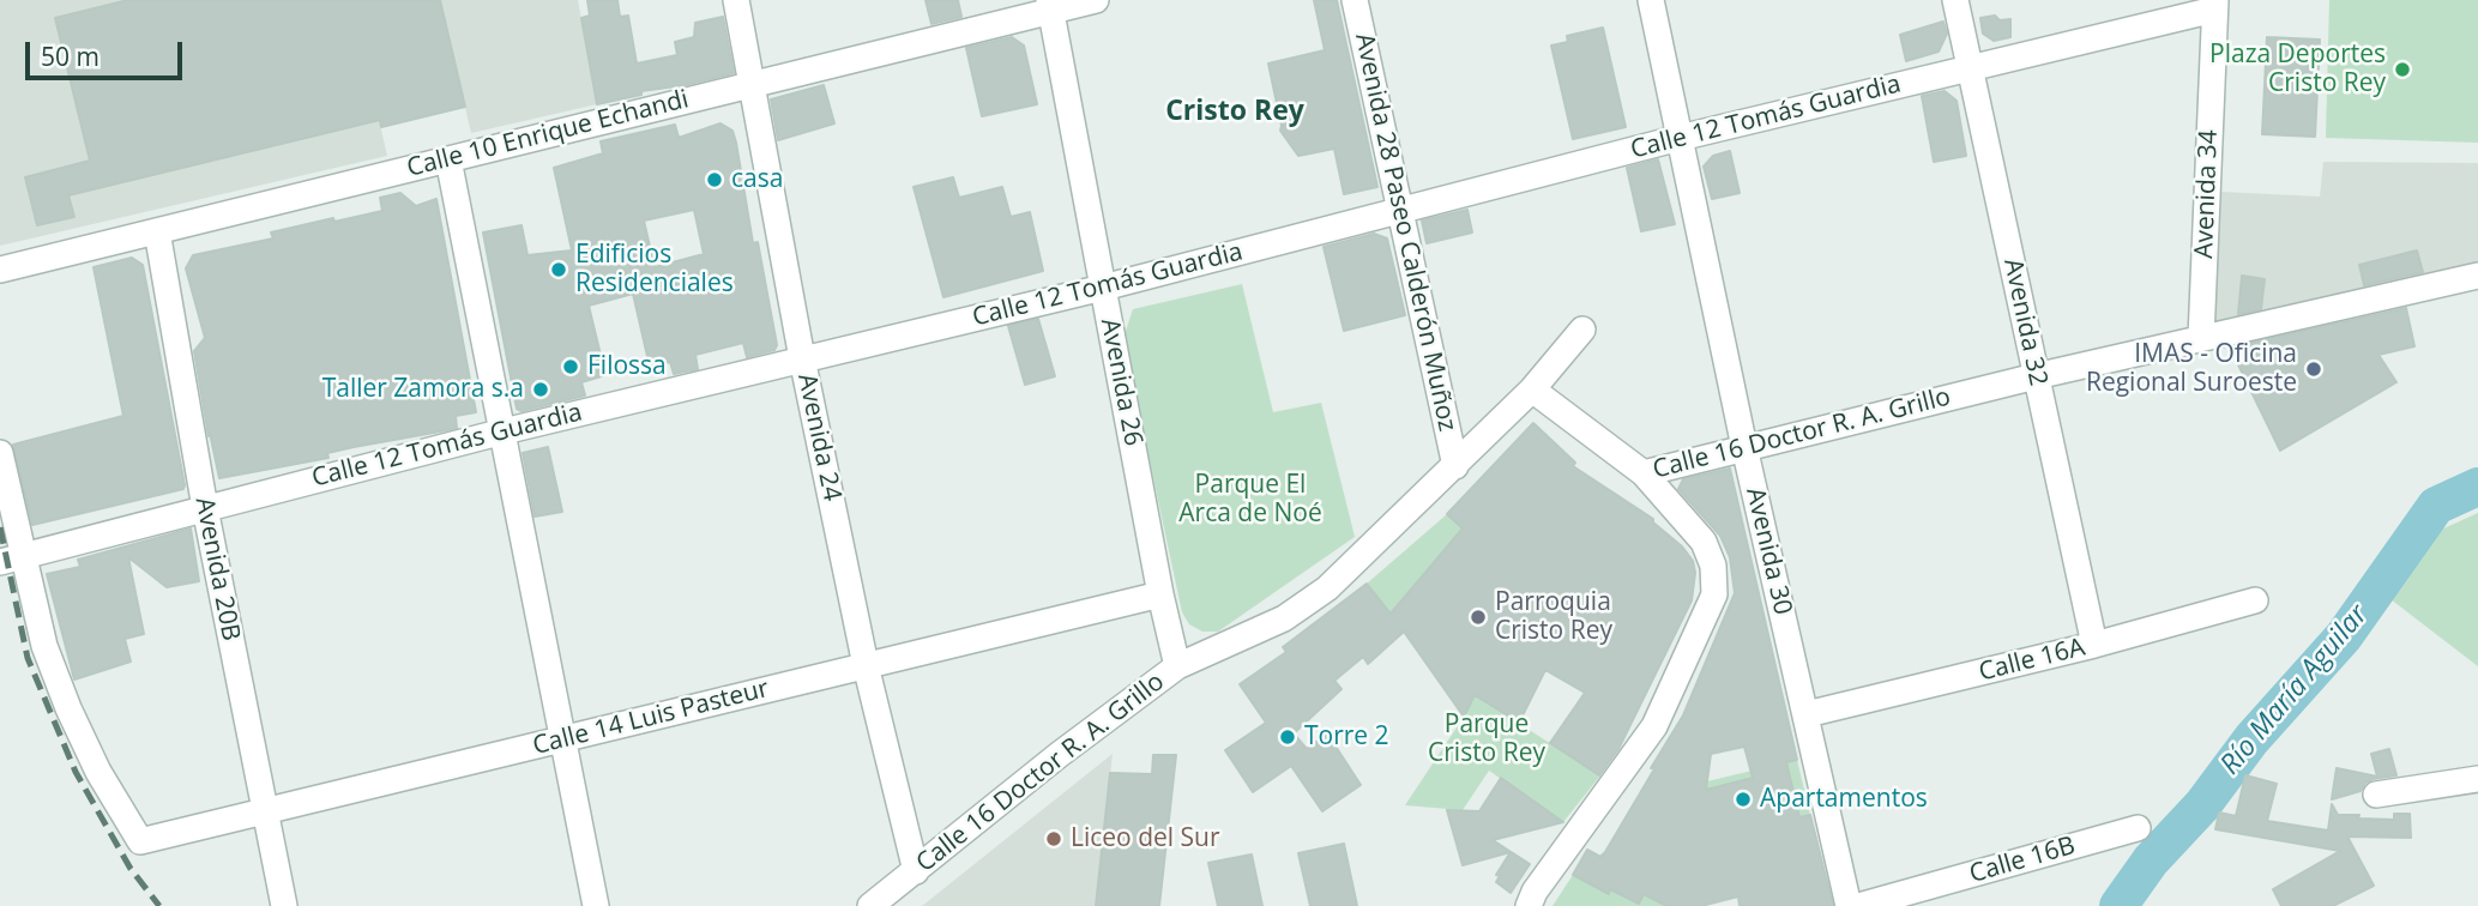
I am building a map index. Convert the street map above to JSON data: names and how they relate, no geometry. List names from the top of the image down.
{
  "streets": {
    "street": [
      "Calle 12 Tomás Guardia",
      "Calle 10 Enrique Echandi",
      "Avenida 34",
      "Avenida 28 Paseo Calderón Muñoz",
      "Avenida 32",
      "Avenida 26",
      "Calle 16 Doctor R. A. Grillo",
      "Avenida 24",
      "Avenida 30",
      "Avenida 20B",
      "Calle 16A",
      "Calle 14 Luis Pasteur",
      "Calle 16B"
    ]
  },
  "crossings": [
    ["Calle 12 Tomás Guardia", "Avenida 34"],
    ["Calle 12 Tomás Guardia", "Avenida 28 Paseo Calderón Muñoz"],
    ["Calle 12 Tomás Guardia", "Avenida 32"],
    ["Calle 12 Tomás Guardia", "Avenida 26"],
    ["Calle 12 Tomás Guardia", "Avenida 24"],
    ["Calle 12 Tomás Guardia", "Avenida 30"],
    ["Calle 12 Tomás Guardia", "Avenida 20B"],
    ["Calle 12 Tomás Guardia", "Calle 14 Luis Pasteur"],
    ["Calle 10 Enrique Echandi", "Avenida 26"],
    ["Calle 10 Enrique Echandi", "Avenida 24"],
    ["Calle 10 Enrique Echandi", "Avenida 20B"],
    ["Avenida 34", "Calle 16 Doctor R. A. Grillo"],
    ["Avenida 28 Paseo Calderón Muñoz", "Calle 16 Doctor R. A. Grillo"],
    ["Avenida 32", "Calle 16 Doctor R. A. Grillo"],
    ["Avenida 32", "Calle 16A"],
    ["Avenida 26", "Calle 16 Doctor R. A. Grillo"],
    ["Avenida 26", "Calle 14 Luis Pasteur"],
    ["Calle 16 Doctor R. A. Grillo", "Avenida 24"],
    ["Calle 16 Doctor R. A. Grillo", "Avenida 30"],
    ["Avenida 24", "Calle 14 Luis Pasteur"],
    ["Avenida 30", "Calle 16A"],
    ["Avenida 20B", "Calle 14 Luis Pasteur"]
  ],
  "districts": ["Cristo Rey"],
  "water": ["Río María Aguilar"],
  "parks": ["Parque El Arca de Noé", "Parque Cristo Rey"],
  "places": [
    "Plaza Deportes Cristo Rey",
    "casa",
    "Edificios Residenciales",
    "Filossa",
    "IMAS - Oficina Regional Suroeste",
    "Taller Zamora s.a",
    "Parroquia Cristo Rey",
    "Torre 2",
    "Apartamentos",
    "Liceo del Sur"
  ],
  "scale_bar": "50 m"
}
